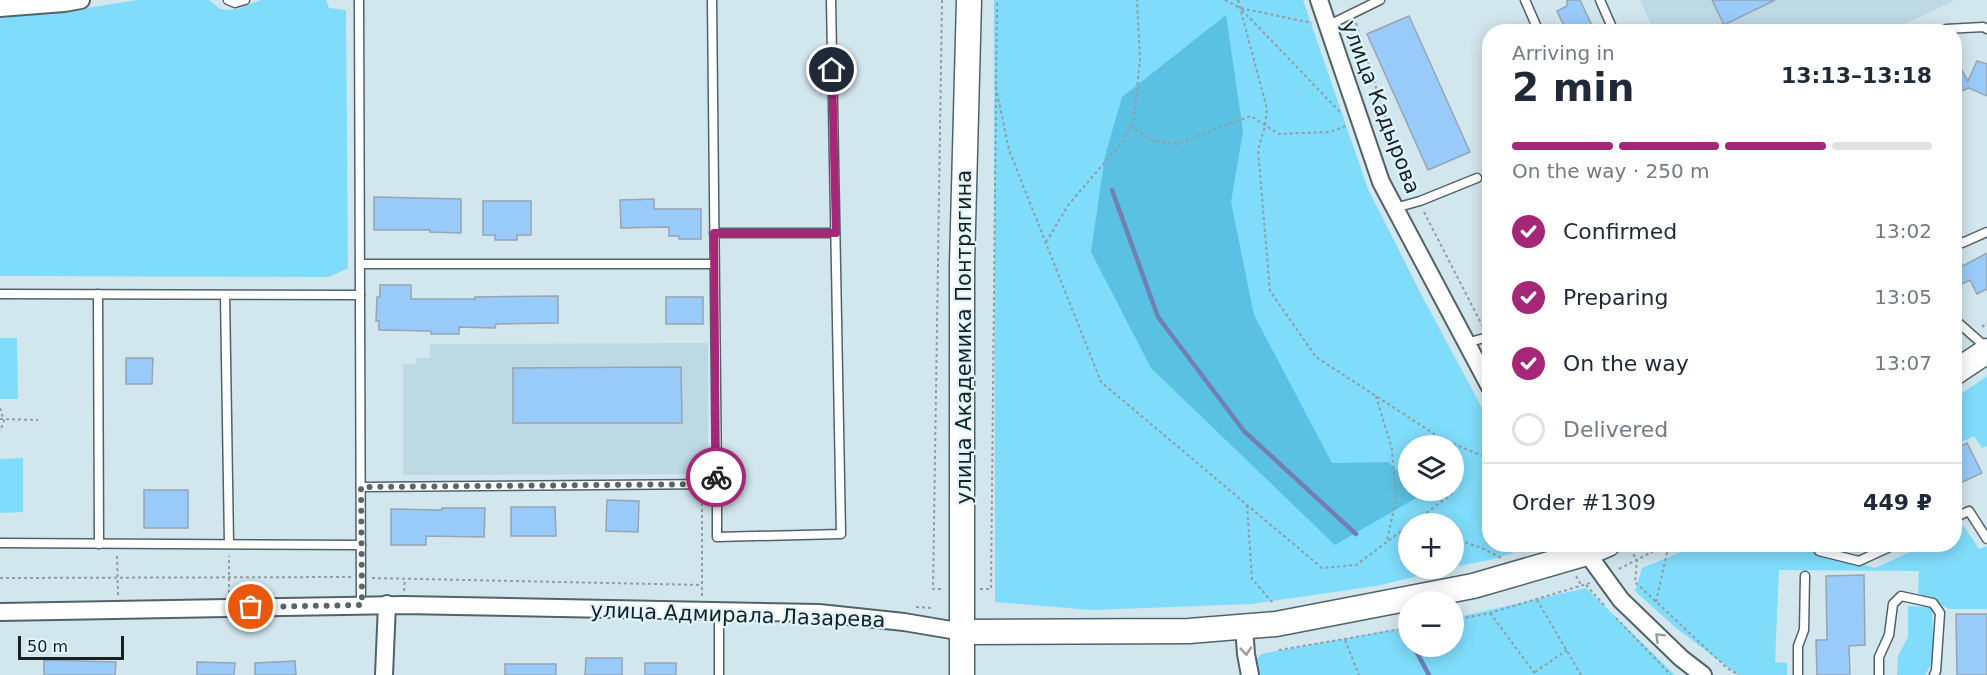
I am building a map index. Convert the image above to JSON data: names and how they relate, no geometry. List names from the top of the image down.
{
  "streets": {
    "street": ["улица Кадырова", "улица Академика Понтрягина", "улица Адмирала Лазарева"]
  },
  "crossings": [
    ["улица Академика Понтрягина", "улица Адмирала Лазарева"]
  ],
  "scale_bar": "50 m",
  "page": {
    "heading": ["2 min", "Arriving in", "13:13–13:18"],
    "panel": ["Order #1309", "449 ₽"],
    "bar": "On the way · 250 m",
    "list": [
      ["Confirmed", "13:02"],
      ["Preparing", "13:05"],
      ["On the way", "13:07"],
      "Delivered"
    ],
    "map_buttons": ["+", "−"],
    "scale": "50 m"
  }
}
